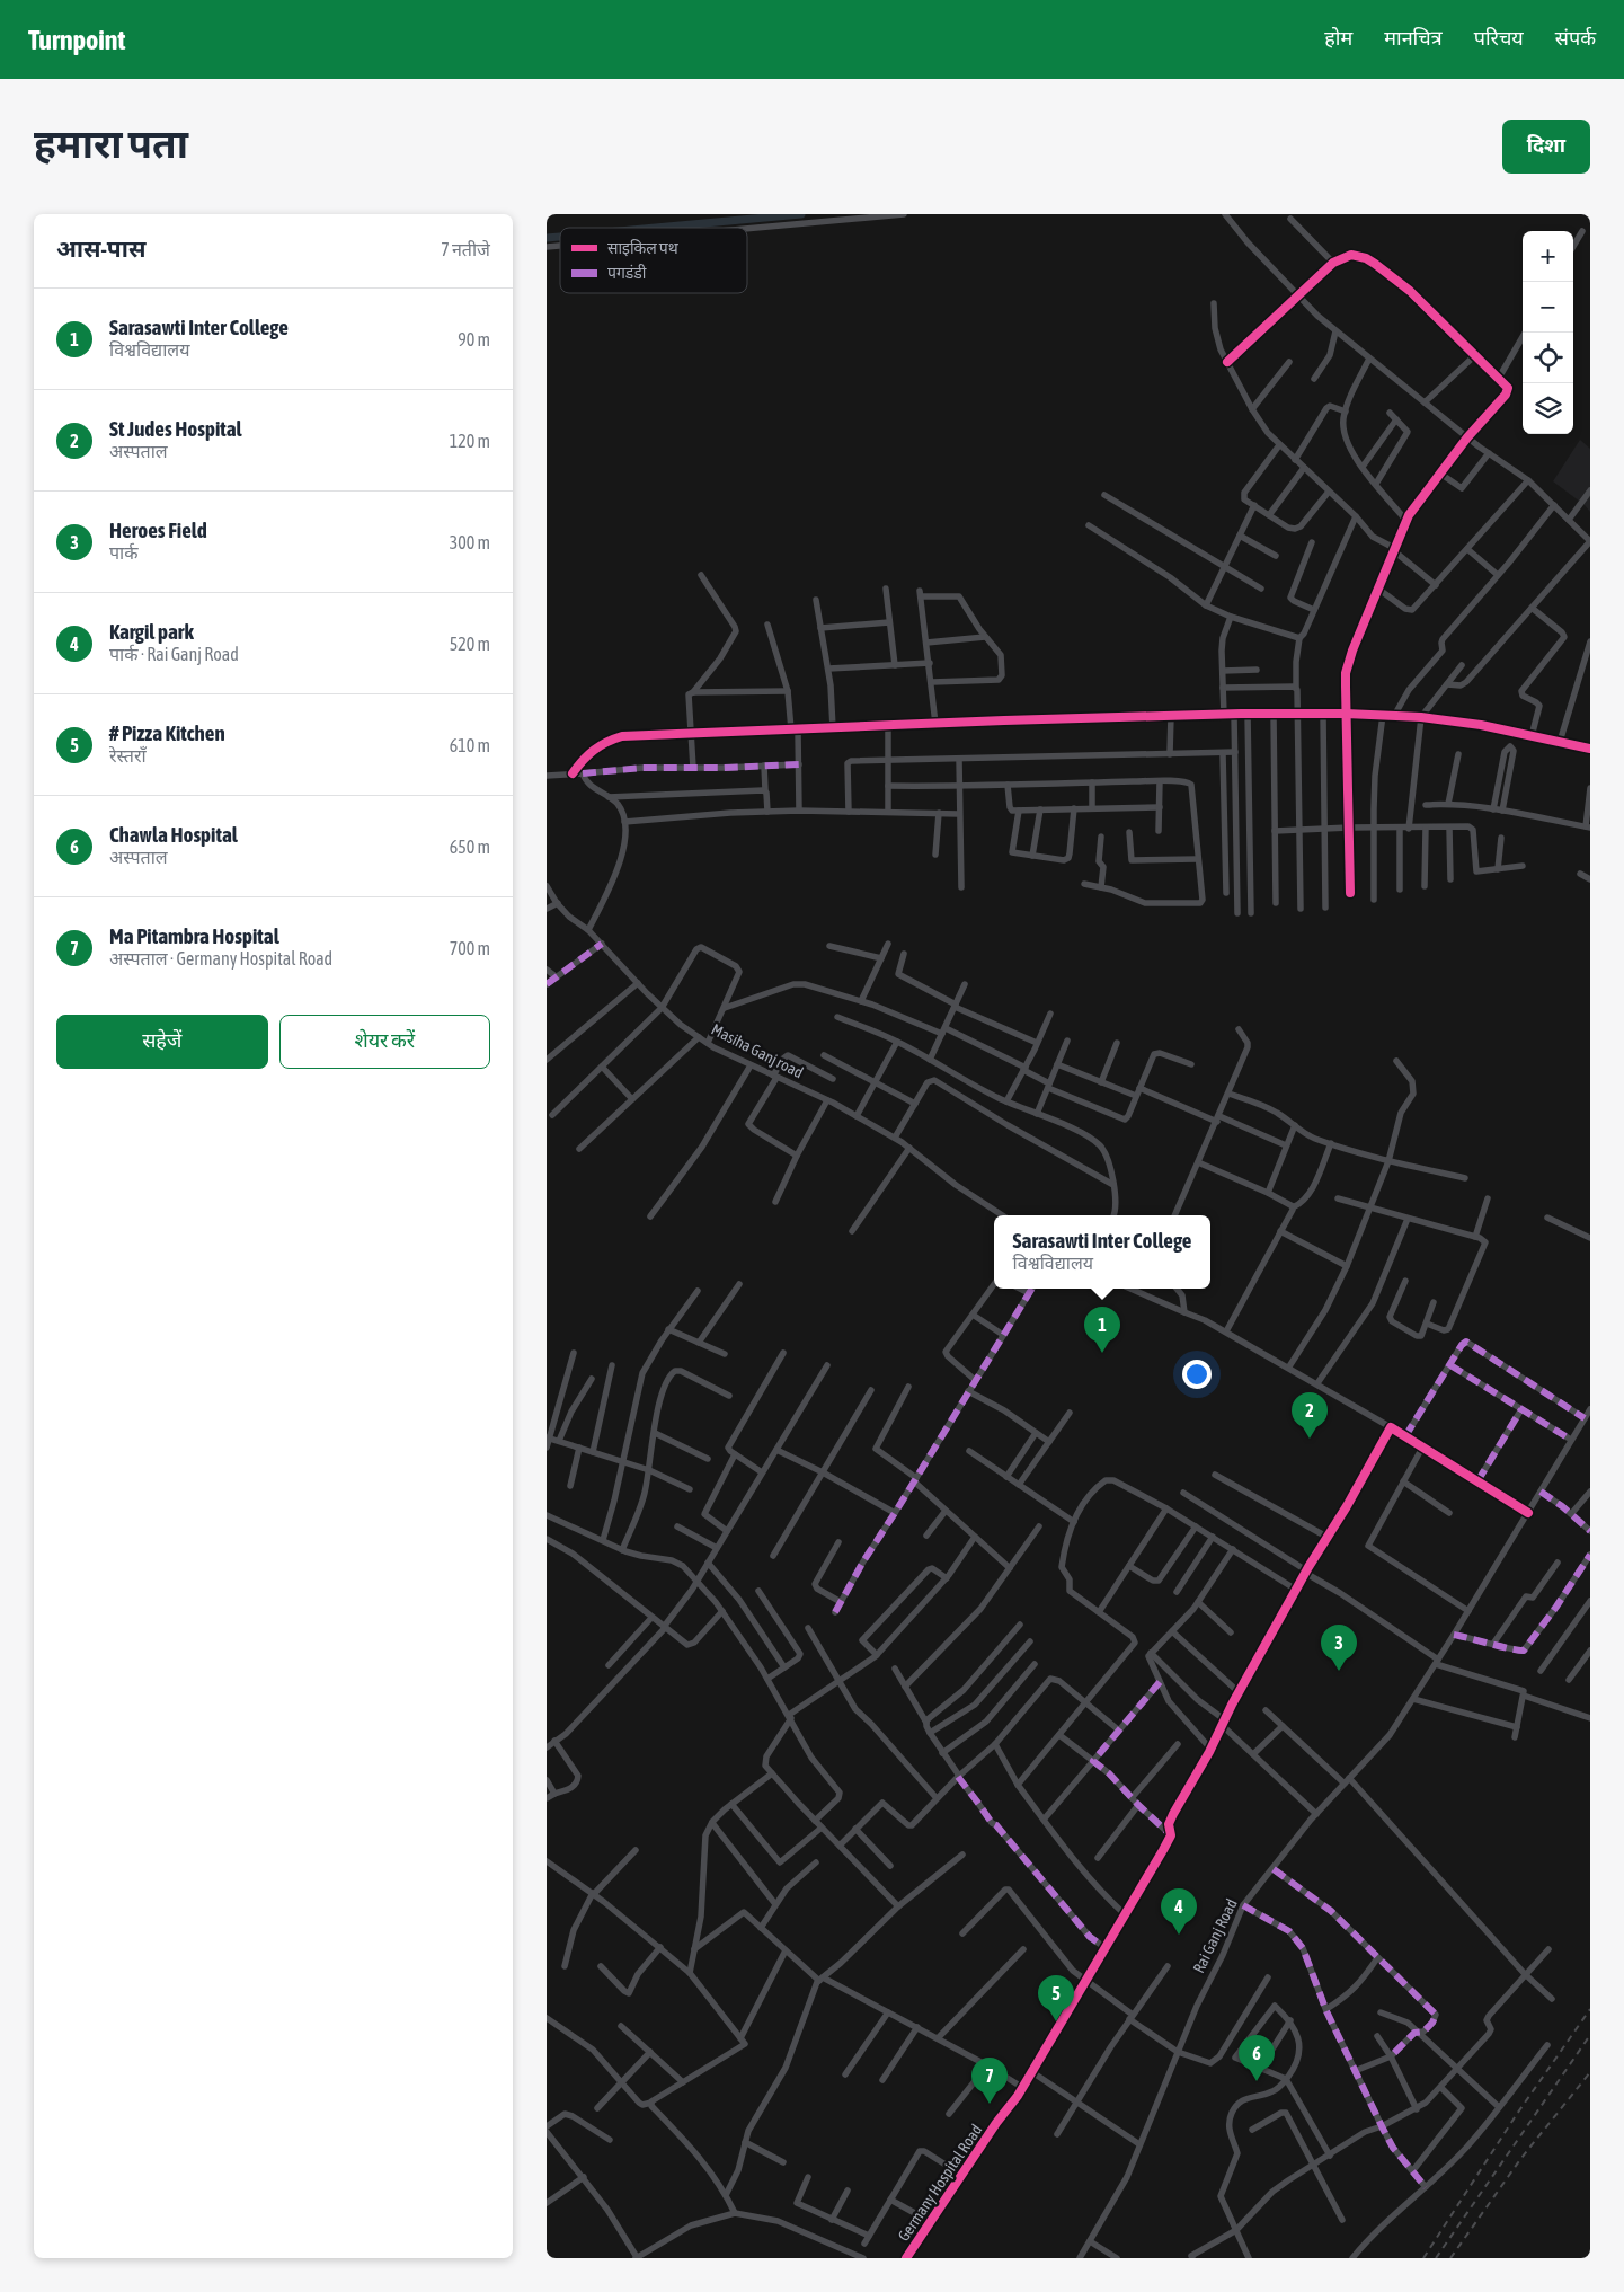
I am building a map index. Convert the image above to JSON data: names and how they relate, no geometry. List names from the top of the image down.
{
  "streets": {
    "street": ["Masiha Ganj road", "Rai Ganj Road", "Germany Hospital Road"]
  },
  "legend": ["साइकिल पथ", "पगडंडी"],
  "page": {
    "header": "Turnpoint",
    "nav": [
      "होम",
      "मानचित्र",
      "परिचय",
      "संपर्क"
    ],
    "buttons": [
      "दिशा",
      ["सहेजें", "शेयर करें"]
    ],
    "title": "हमारा पता",
    "heading": ["आस-पास", "7 नतीजे"],
    "map_buttons": ["+", "−"],
    "list": [
      {
        "mark": "1",
        "name": "Sarasawti Inter College",
        "note": "विश्वविद्यालय",
        "value": "90 m"
      },
      {
        "mark": "2",
        "name": "St Judes Hospital",
        "note": "अस्पताल",
        "value": "120 m"
      },
      {
        "mark": "3",
        "name": "Heroes Field",
        "note": "पार्क",
        "value": "300 m"
      },
      {
        "mark": "4",
        "name": "Kargil park",
        "note": "पार्क · Rai Ganj Road",
        "value": "520 m"
      },
      {
        "mark": "5",
        "name": "# Pizza Kitchen",
        "note": "रेस्तराँ",
        "value": "610 m"
      },
      {
        "mark": "6",
        "name": "Chawla Hospital",
        "note": "अस्पताल",
        "value": "650 m"
      },
      {
        "mark": "7",
        "name": "Ma Pitambra Hospital",
        "note": "अस्पताल · Germany Hospital Road",
        "value": "700 m"
      }
    ],
    "popup": ["Sarasawti Inter College", "विश्वविद्यालय"],
    "pins": [
      "1",
      "2",
      "3",
      "4",
      "5",
      "6",
      "7"
    ]
  }
}
